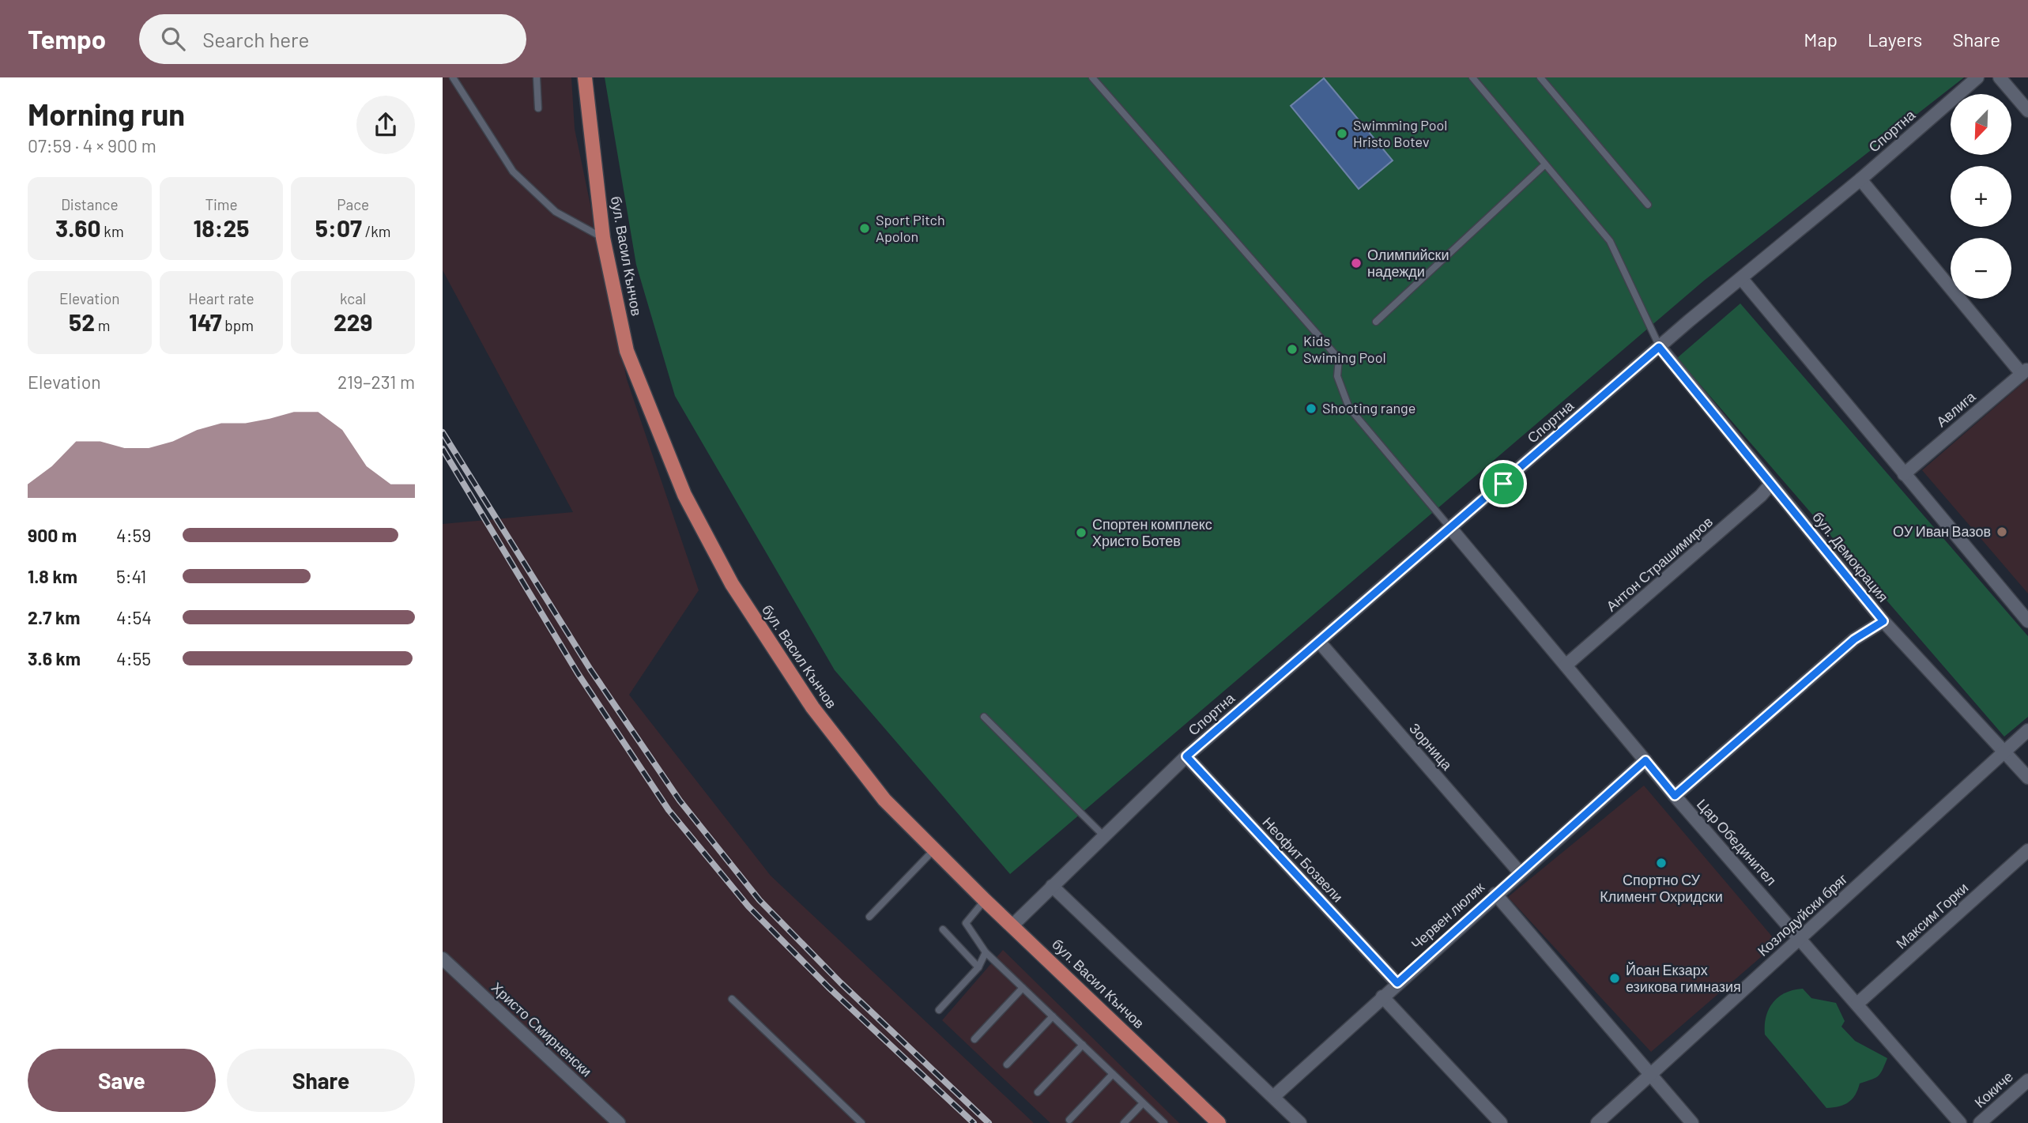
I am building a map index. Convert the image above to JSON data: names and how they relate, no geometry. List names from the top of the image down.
{
  "streets": {
    "main road": ["бул. Васил Кънчов"],
    "street": [
      "Спортна",
      "Авлига",
      "бул. Демокрация",
      "Антон Страшимиров",
      "Зорница",
      "Цар Обединител",
      "Неофит Бозвели",
      "Козлодуйски бряг",
      "Червен люляк",
      "Максим Горки",
      "Христо Смирненски",
      "Кокиче"
    ]
  },
  "crossings": [
    ["Спортна", "бул. Васил Кънчов"],
    ["Спортна", "бул. Демокрация"],
    ["Спортна", "Зорница"],
    ["Спортна", "Цар Обединител"],
    ["Спортна", "Неофит Бозвели"],
    ["бул. Демокрация", "Антон Страшимиров"],
    ["бул. Демокрация", "Козлодуйски бряг"],
    ["Антон Страшимиров", "Цар Обединител"],
    ["Зорница", "Червен люляк"],
    ["Цар Обединител", "Козлодуйски бряг"],
    ["Цар Обединител", "Червен люляк"],
    ["Цар Обединител", "Максим Горки"],
    ["Неофит Бозвели", "Червен люляк"]
  ],
  "places": [
    "Swimming Pool Hristo Botev",
    "Sport Pitch Apolon",
    "Олимпийски надежди",
    "Kids Swiming Pool",
    "Shooting range",
    "ОУ Иван Вазов",
    "Спортен комплекс Христо Ботев",
    "Спортно СУ Климент Охридски",
    "Йоан Екзарх езикова гимназия"
  ],
  "north": "bottom left",
  "page": {
    "header": "Tempo",
    "search": "Search here",
    "nav": ["Map", "Layers", "Share"],
    "heading": ["Morning run", "07:59 · 4 × 900 m"],
    "map_buttons": ["+", "−"],
    "stats": [
      ["Distance", "3.60 km"],
      ["Time", "18:25"],
      ["Pace", "5:07 /km"],
      ["Elevation", "52 m"],
      ["Heart rate", "147 bpm"],
      ["kcal", "229"]
    ],
    "chart": ["Elevation", "219–231 m"],
    "list": [
      {
        "name": "900 m",
        "note": "4:59"
      },
      {
        "name": "1.8 km",
        "note": "5:41"
      },
      {
        "name": "2.7 km",
        "note": "4:54"
      },
      {
        "name": "3.6 km",
        "note": "4:55"
      }
    ],
    "buttons": ["Save", "Share"]
  }
}
